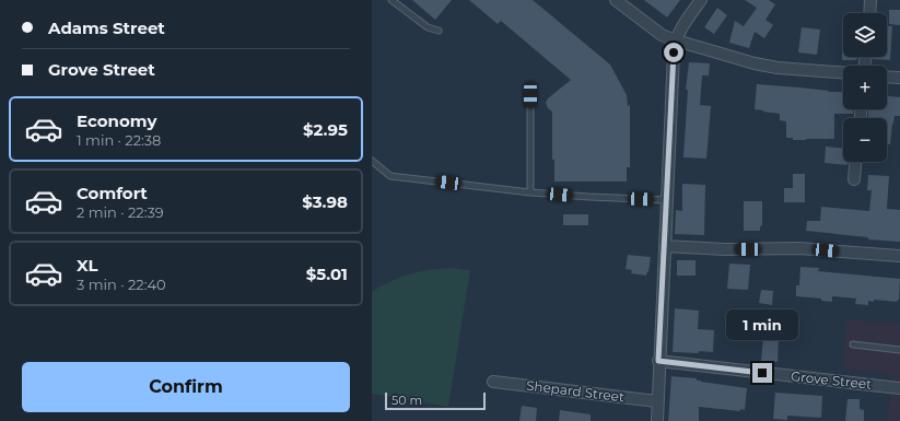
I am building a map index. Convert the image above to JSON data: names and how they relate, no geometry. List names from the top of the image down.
{
  "streets": {
    "street": ["Grove Street", "Shepard Street"]
  },
  "scale_bar": "50 m",
  "page": {
    "banner": ["Adams Street", "Grove Street"],
    "map_buttons": ["+", "−"],
    "list": [
      {
        "name": "Economy",
        "note": "1 min · 22:38",
        "value": "$2.95"
      },
      {
        "name": "Comfort",
        "note": "2 min · 22:39",
        "value": "$3.98"
      },
      {
        "name": "XL",
        "note": "3 min · 22:40",
        "value": "$5.01"
      }
    ],
    "bubble": "1 min",
    "buttons": "Confirm",
    "scale": "50 m"
  }
}
